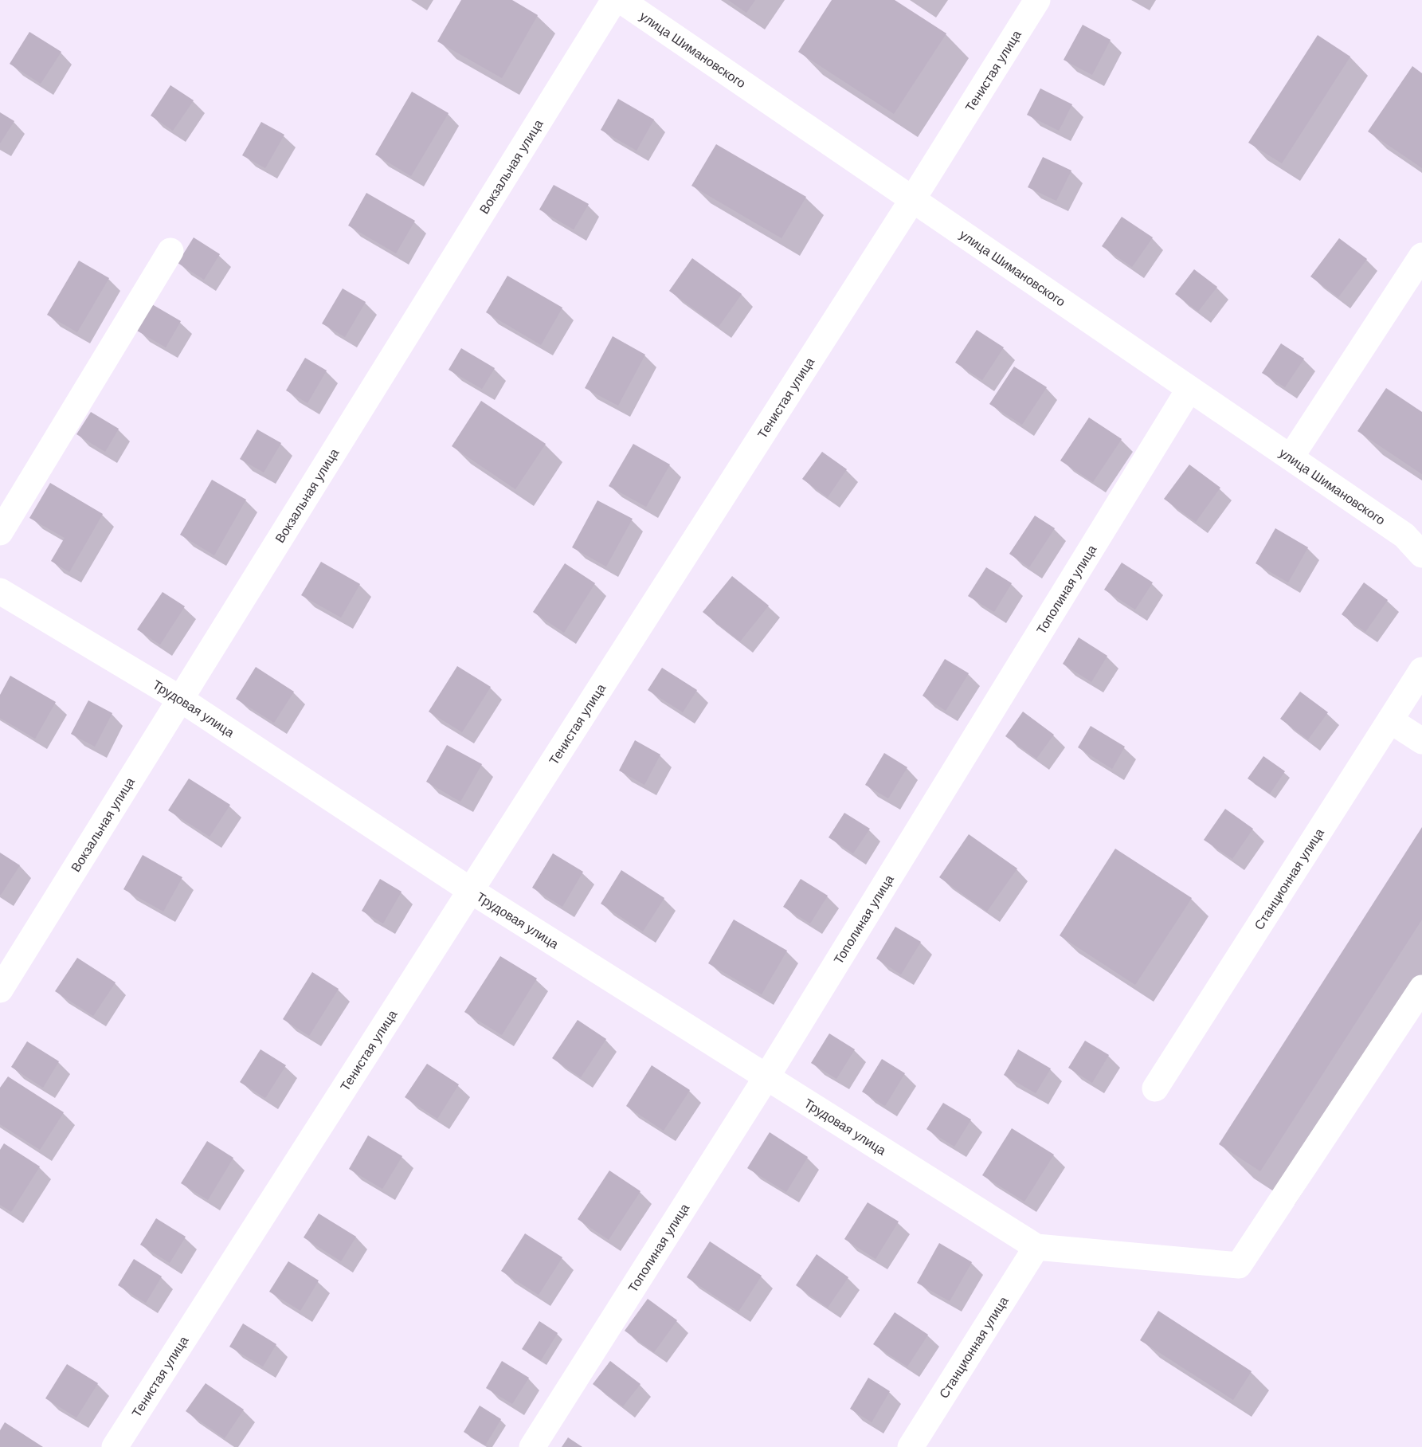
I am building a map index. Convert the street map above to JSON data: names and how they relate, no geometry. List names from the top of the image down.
{
  "streets": {
    "street": [
      "улица Шимановского",
      "Тенистая улица",
      "Вокзальная улица",
      "Тополиная улица",
      "Трудовая улица",
      "Станционная улица"
    ]
  },
  "crossings": [
    ["улица Шимановского", "Тенистая улица"],
    ["улица Шимановского", "Тополиная улица"],
    ["Тенистая улица", "Трудовая улица"],
    ["Вокзальная улица", "Трудовая улица"],
    ["Тополиная улица", "Трудовая улица"],
    ["Трудовая улица", "Станционная улица"]
  ]
}
